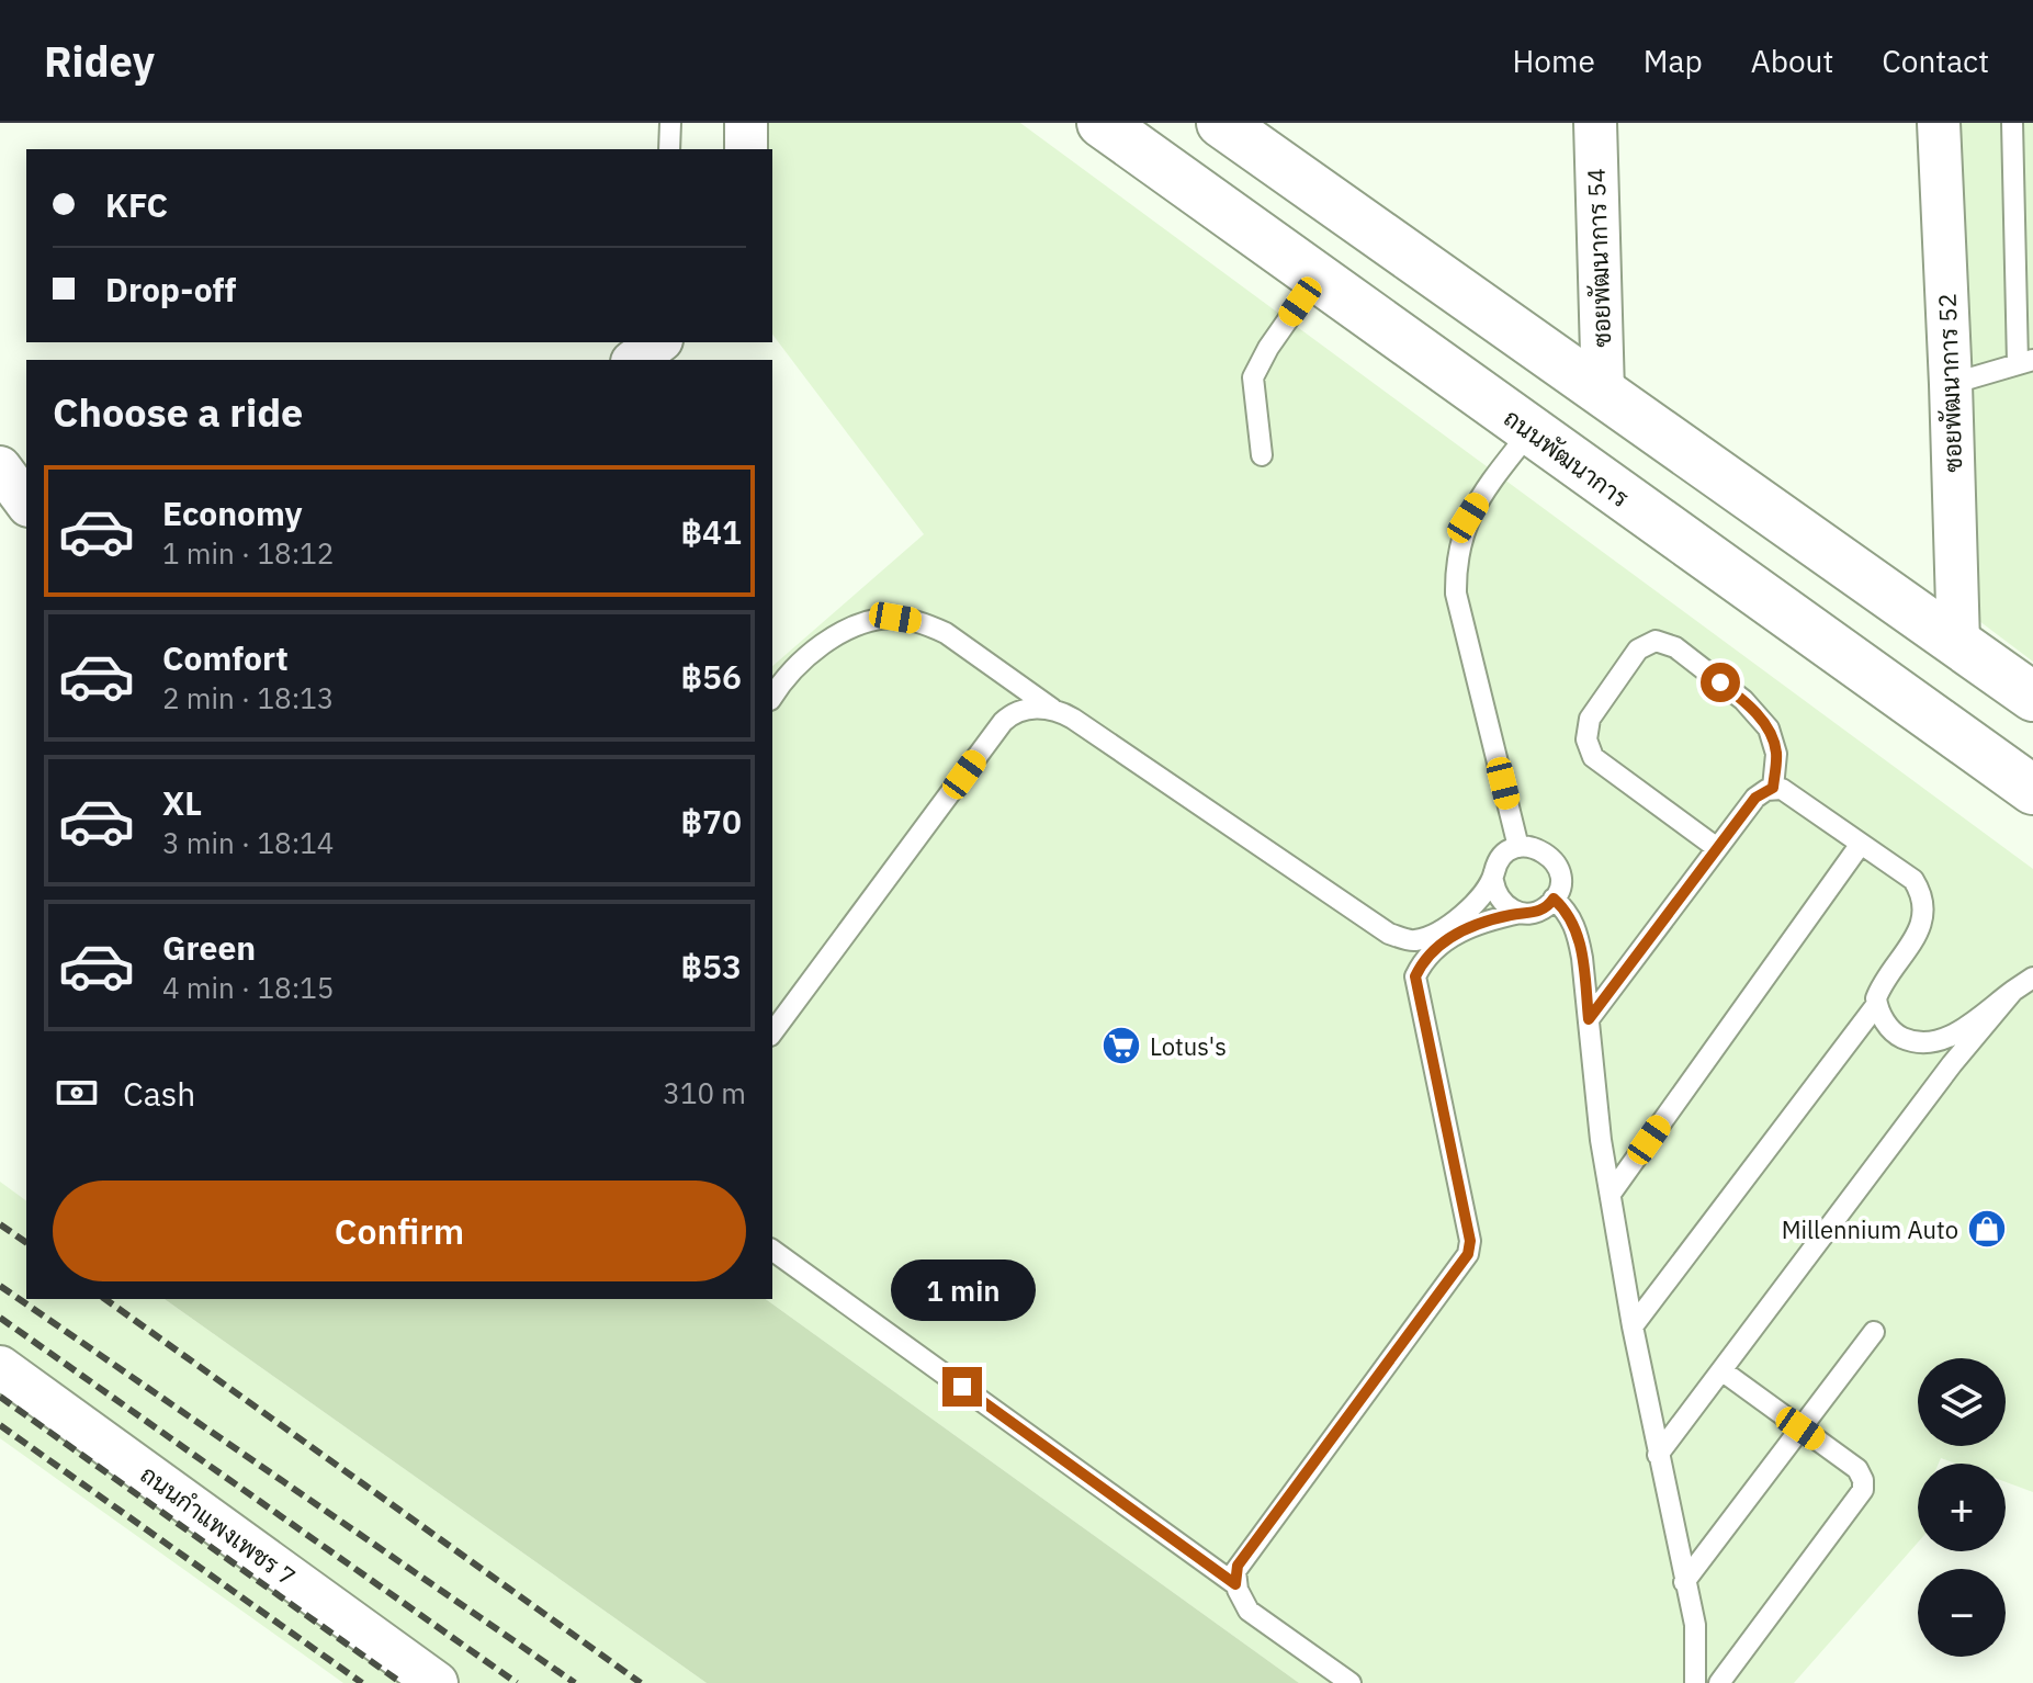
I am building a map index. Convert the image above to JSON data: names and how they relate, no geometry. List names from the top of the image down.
{
  "streets": {
    "main road": ["ถนนพัฒนาการ"],
    "street": ["ซอยพัฒนาการ 54", "ซอยพัฒนาการ 52", "ถนนกำแพงเพชร 7"]
  },
  "places": {
    "supermarket": ["Lotus's"],
    "shop": ["Millennium Auto"]
  },
  "page": {
    "header": "Ridey",
    "nav": [
      "Home",
      "Map",
      "About",
      "Contact"
    ],
    "banner": ["KFC", "Drop-off"],
    "heading": "Choose a ride",
    "list": [
      {
        "name": "Economy",
        "note": "1 min · 18:12",
        "value": "฿41"
      },
      {
        "name": "Comfort",
        "note": "2 min · 18:13",
        "value": "฿56"
      },
      {
        "name": "XL",
        "note": "3 min · 18:14",
        "value": "฿70"
      },
      {
        "name": "Green",
        "note": "4 min · 18:15",
        "value": "฿53"
      }
    ],
    "pay": ["Cash", "310 m"],
    "buttons": "Confirm",
    "bubble": "1 min",
    "map_buttons": ["+", "−"]
  }
}
